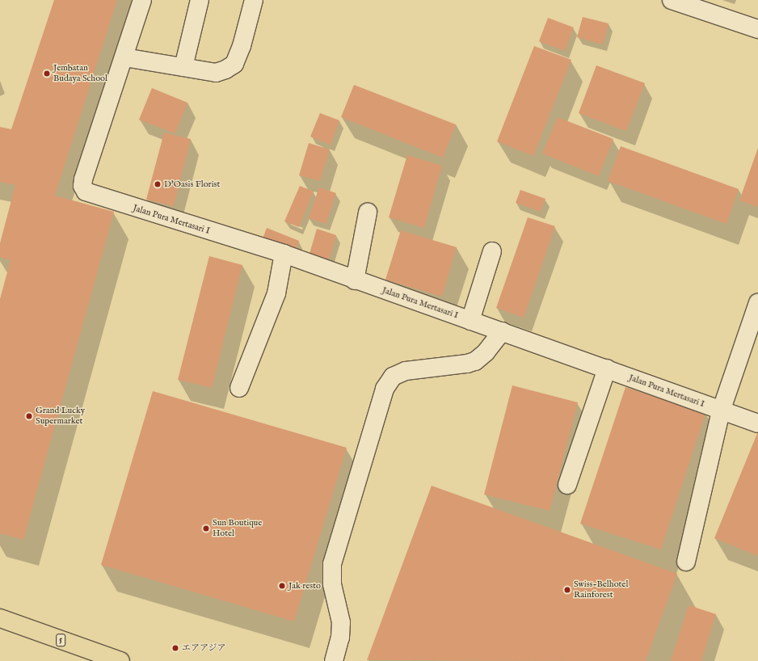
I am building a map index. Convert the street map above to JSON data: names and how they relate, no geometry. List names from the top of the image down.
{
  "streets": {
    "highway": ["5"],
    "street": ["Jalan Pura Mertasari I"]
  },
  "places": [
    "Jembatan Budaya School",
    "D'Oasis Florist",
    "Grand Lucky Supermarket",
    "Sun Boutique Hotel",
    "Jak resto",
    "Swiss-Belhotel Rainforest",
    "エアアジア"
  ]
}
